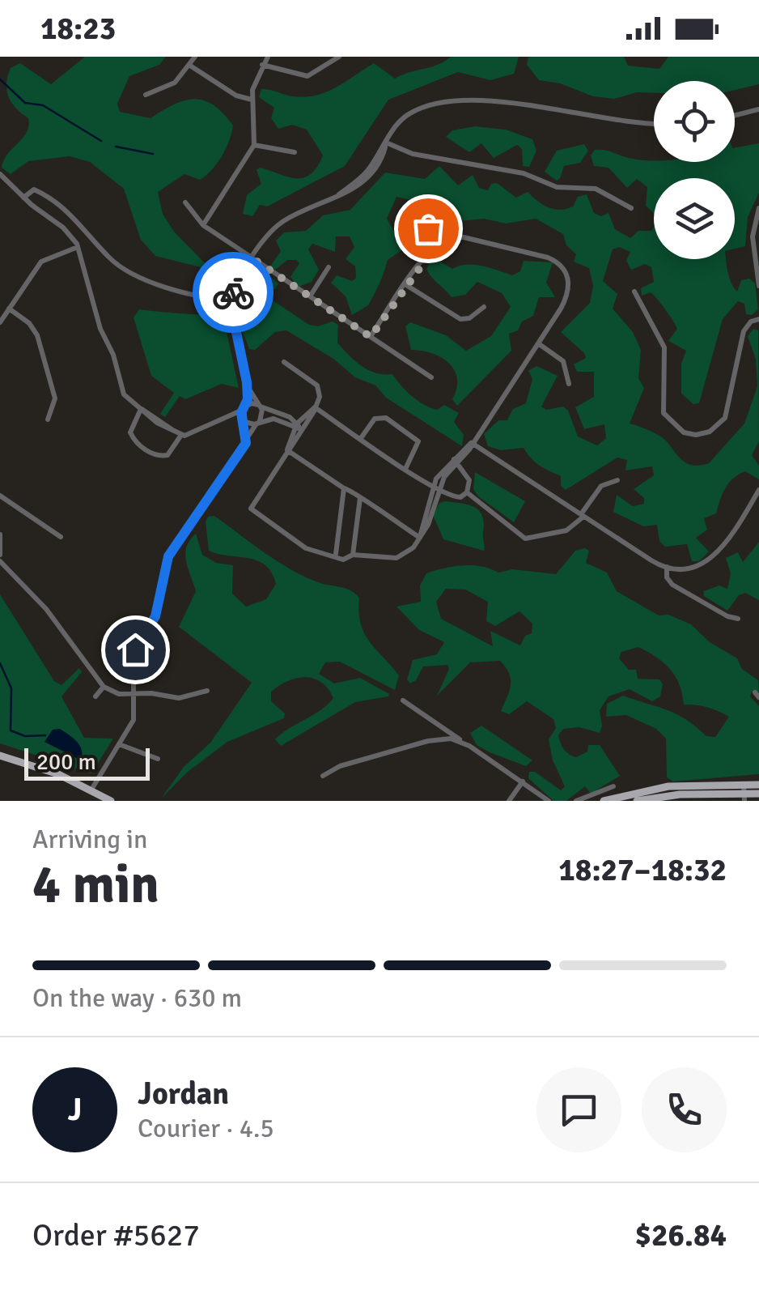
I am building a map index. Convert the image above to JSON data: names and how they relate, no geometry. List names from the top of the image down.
{
  "scale_bar": "200 m",
  "page": {
    "status": "18:23",
    "scale": "200 m",
    "heading": ["4 min", "Arriving in", "18:27–18:32"],
    "panel": [
      "Jordan",
      "Courier · 4.5",
      "Order #5627",
      "$26.84"
    ],
    "bar": "On the way · 630 m",
    "round": "J"
  }
}
